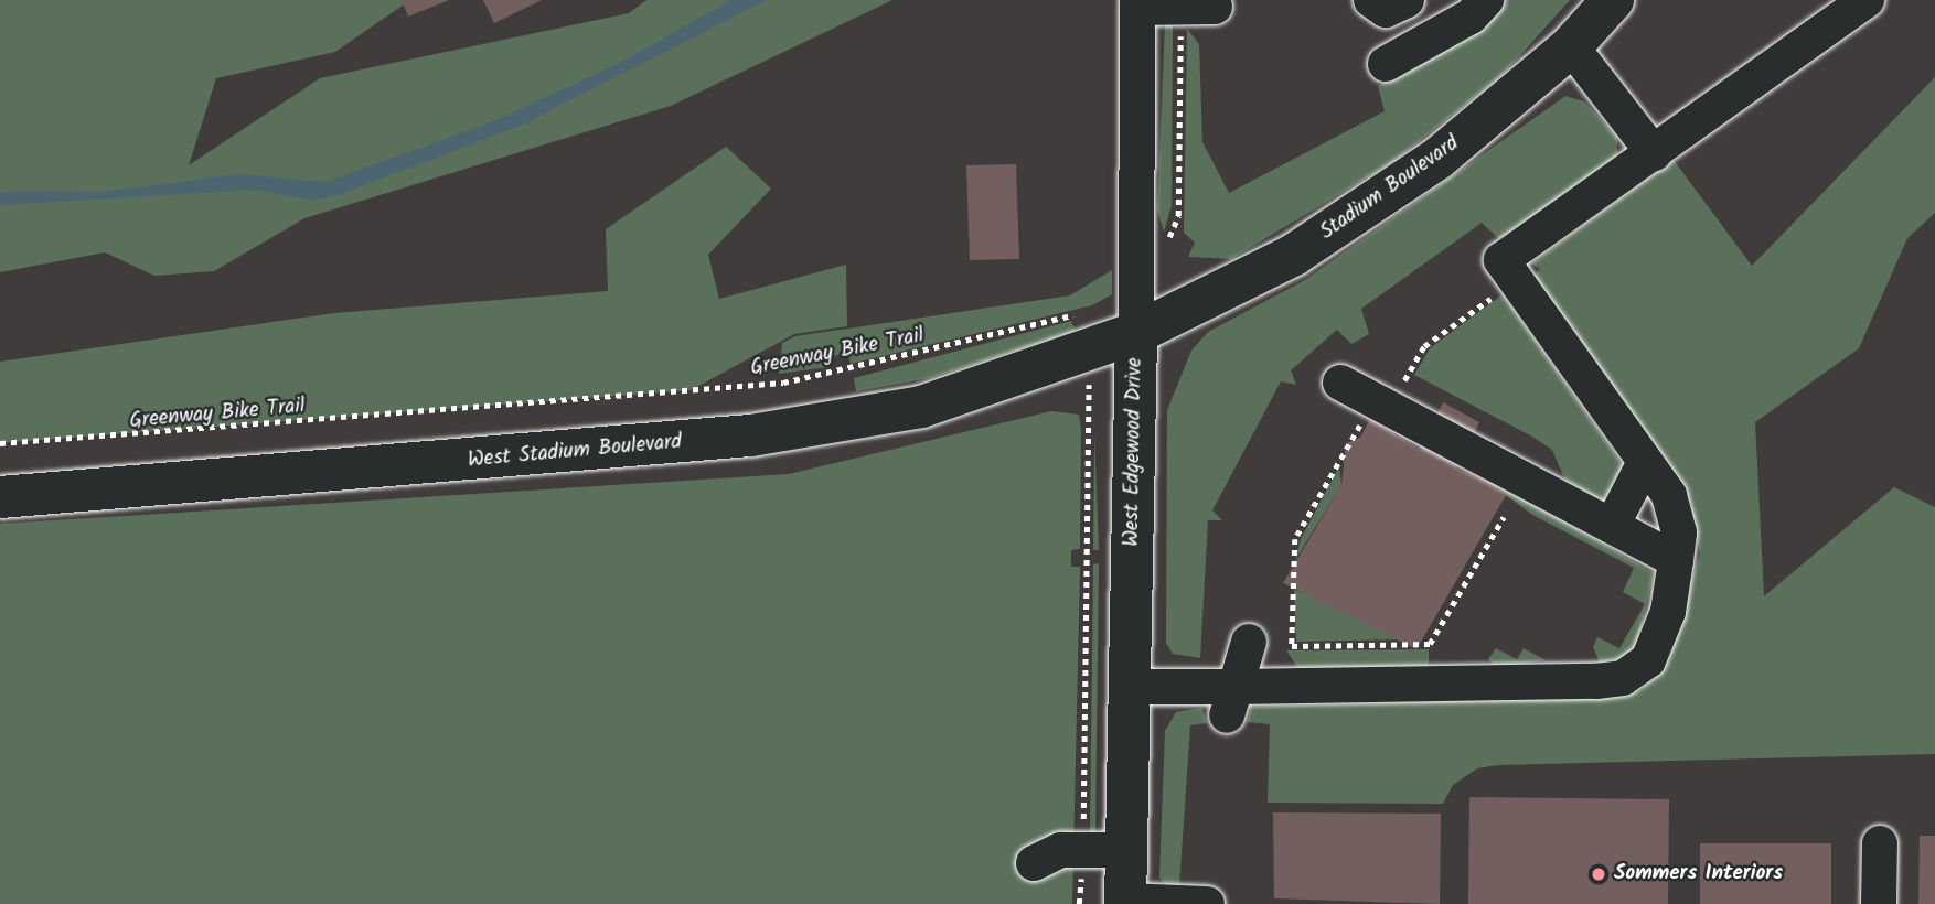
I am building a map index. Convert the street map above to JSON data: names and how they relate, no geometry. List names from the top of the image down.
{
  "streets": {
    "main road": ["Stadium Boulevard", "West Stadium Boulevard", "West Edgewood Drive"],
    "path": ["Greenway Bike Trail"]
  },
  "crossings": [
    ["Stadium Boulevard", "West Stadium Boulevard"],
    ["Stadium Boulevard", "West Edgewood Drive"],
    ["Greenway Bike Trail", "West Stadium Boulevard"],
    ["West Stadium Boulevard", "West Edgewood Drive"]
  ],
  "places": ["Sommers Interiors"]
}
